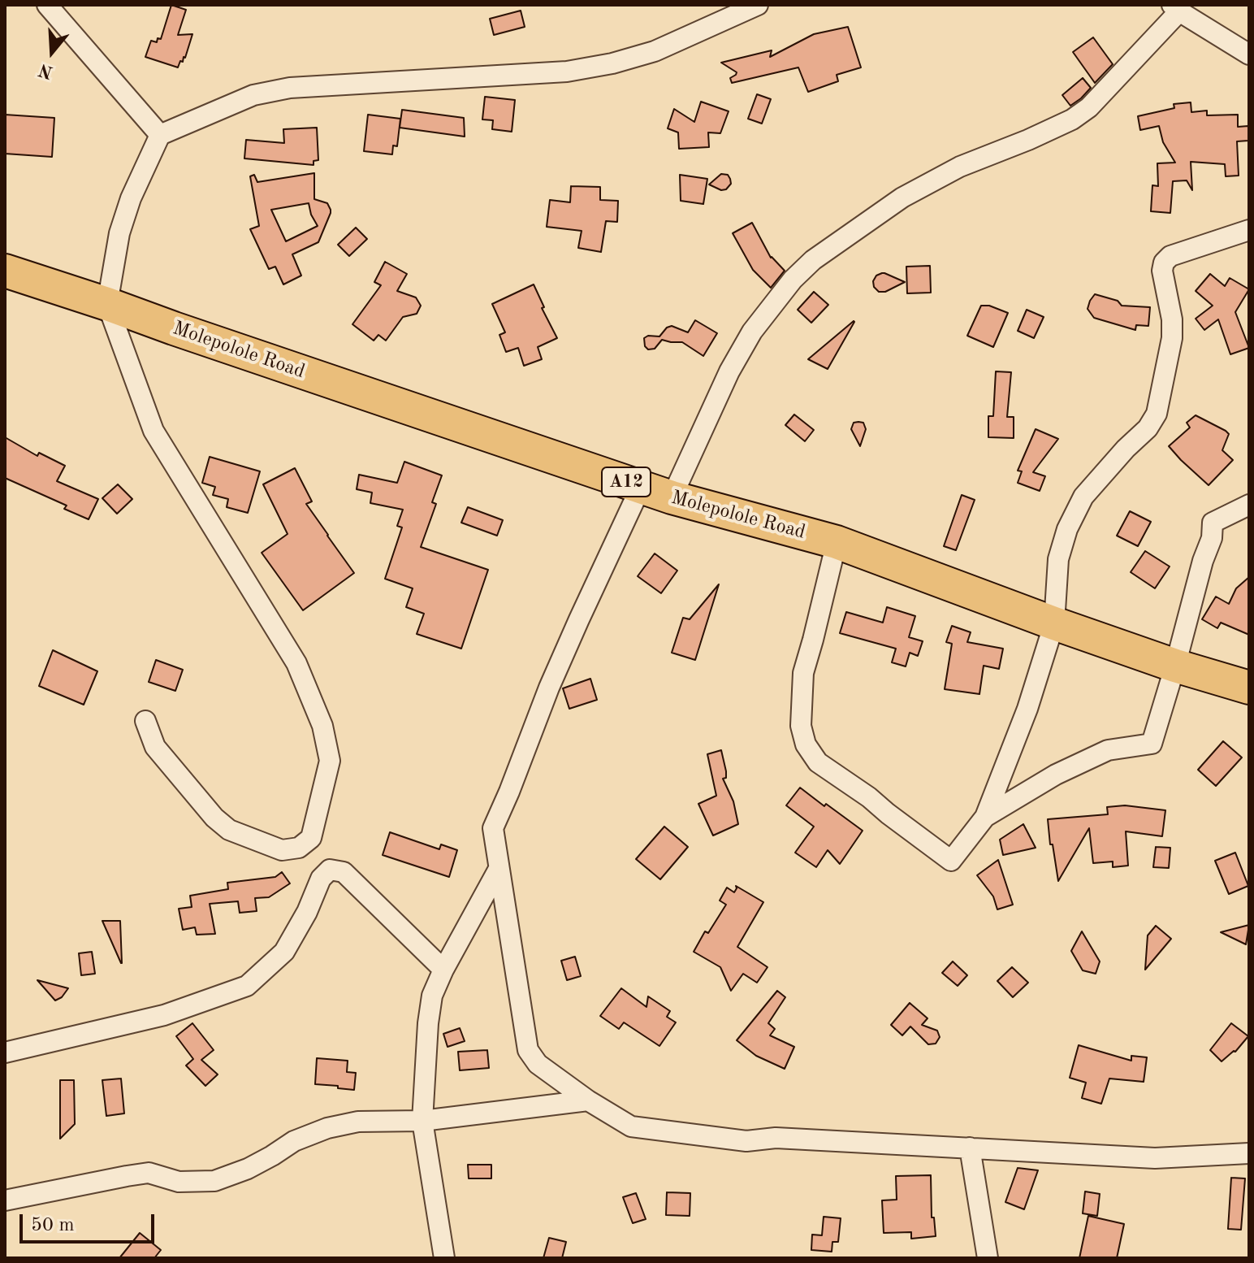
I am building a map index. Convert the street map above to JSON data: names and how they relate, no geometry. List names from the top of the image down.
{
  "streets": {
    "main road": ["Molepolole Road", "A12"]
  },
  "scale_bar": "50 m",
  "north": "bottom"
}
